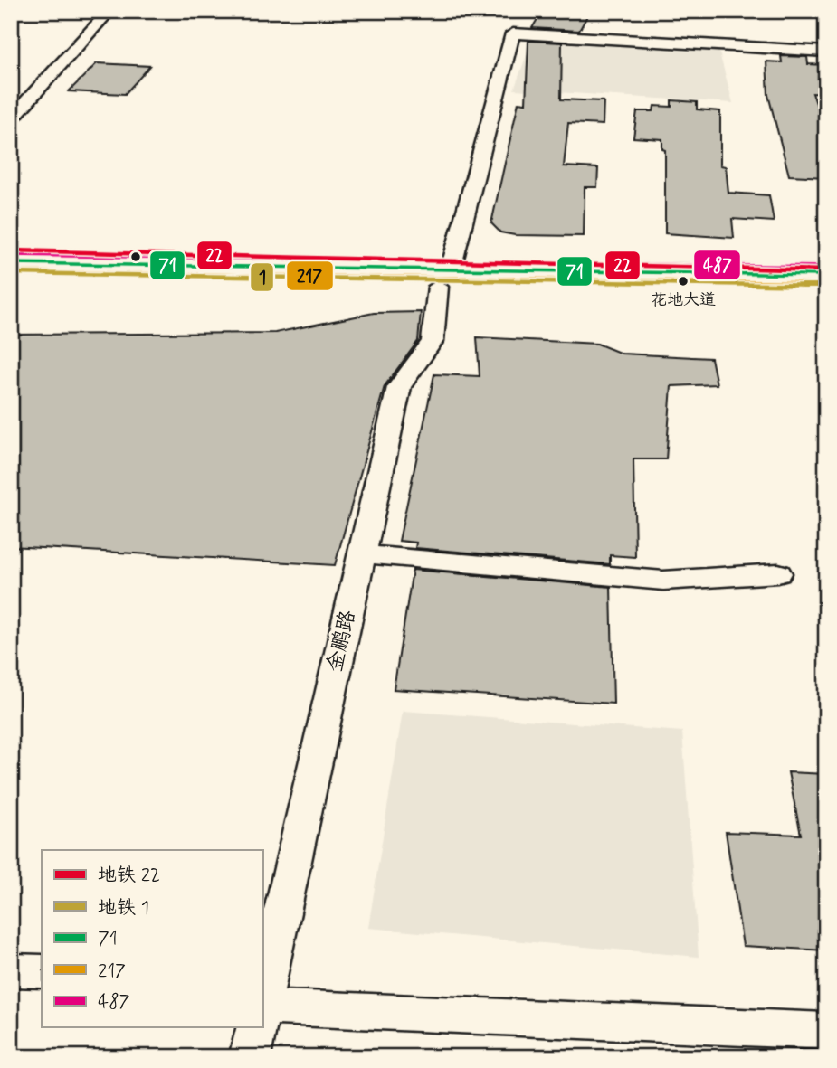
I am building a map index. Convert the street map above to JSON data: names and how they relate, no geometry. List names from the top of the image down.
{
  "streets": {
    "street": ["金鹏路"]
  },
  "places": ["花地大道"],
  "lines": [
    "metro line 22",
    "transit line 487",
    "transit line 71",
    "transit line 217",
    "metro line 1"
  ],
  "legend": [
    "地铁 22",
    "地铁 1",
    "71",
    "217",
    "487"
  ]
}
